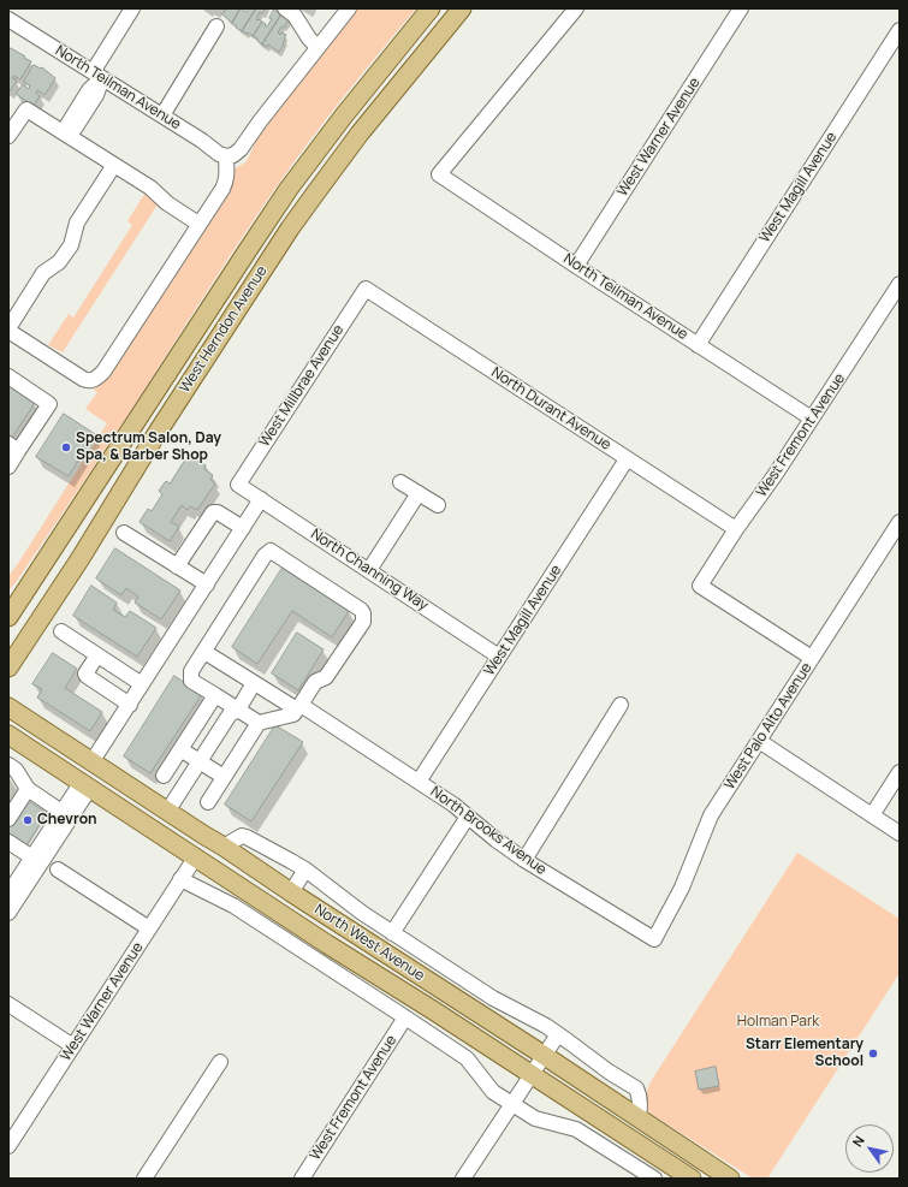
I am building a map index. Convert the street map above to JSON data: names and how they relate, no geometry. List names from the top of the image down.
{
  "streets": {
    "main road": ["West Herndon Avenue", "North West Avenue"],
    "street": [
      "North Teilman Avenue",
      "West Warner Avenue",
      "West Magill Avenue",
      "West Millbrae Avenue",
      "North Durant Avenue",
      "West Fremont Avenue",
      "North Channing Way",
      "West Palo Alto Avenue",
      "North Brooks Avenue"
    ]
  },
  "crossings": [
    ["North Teilman Avenue", "West Warner Avenue"],
    ["North Teilman Avenue", "West Magill Avenue"],
    ["North Teilman Avenue", "West Fremont Avenue"],
    ["West Warner Avenue", "North West Avenue"],
    ["West Magill Avenue", "North Durant Avenue"],
    ["West Magill Avenue", "North Channing Way"],
    ["West Magill Avenue", "North Brooks Avenue"],
    ["West Millbrae Avenue", "North Durant Avenue"],
    ["West Millbrae Avenue", "North Channing Way"],
    ["North Durant Avenue", "West Fremont Avenue"],
    ["West Fremont Avenue", "West Palo Alto Avenue"],
    ["West Palo Alto Avenue", "North Brooks Avenue"]
  ],
  "parks": ["Holman Park"],
  "places": ["Spectrum Salon, Day Spa, & Barber Shop", "Chevron", "Starr Elementary School"],
  "north": "top left"
}
